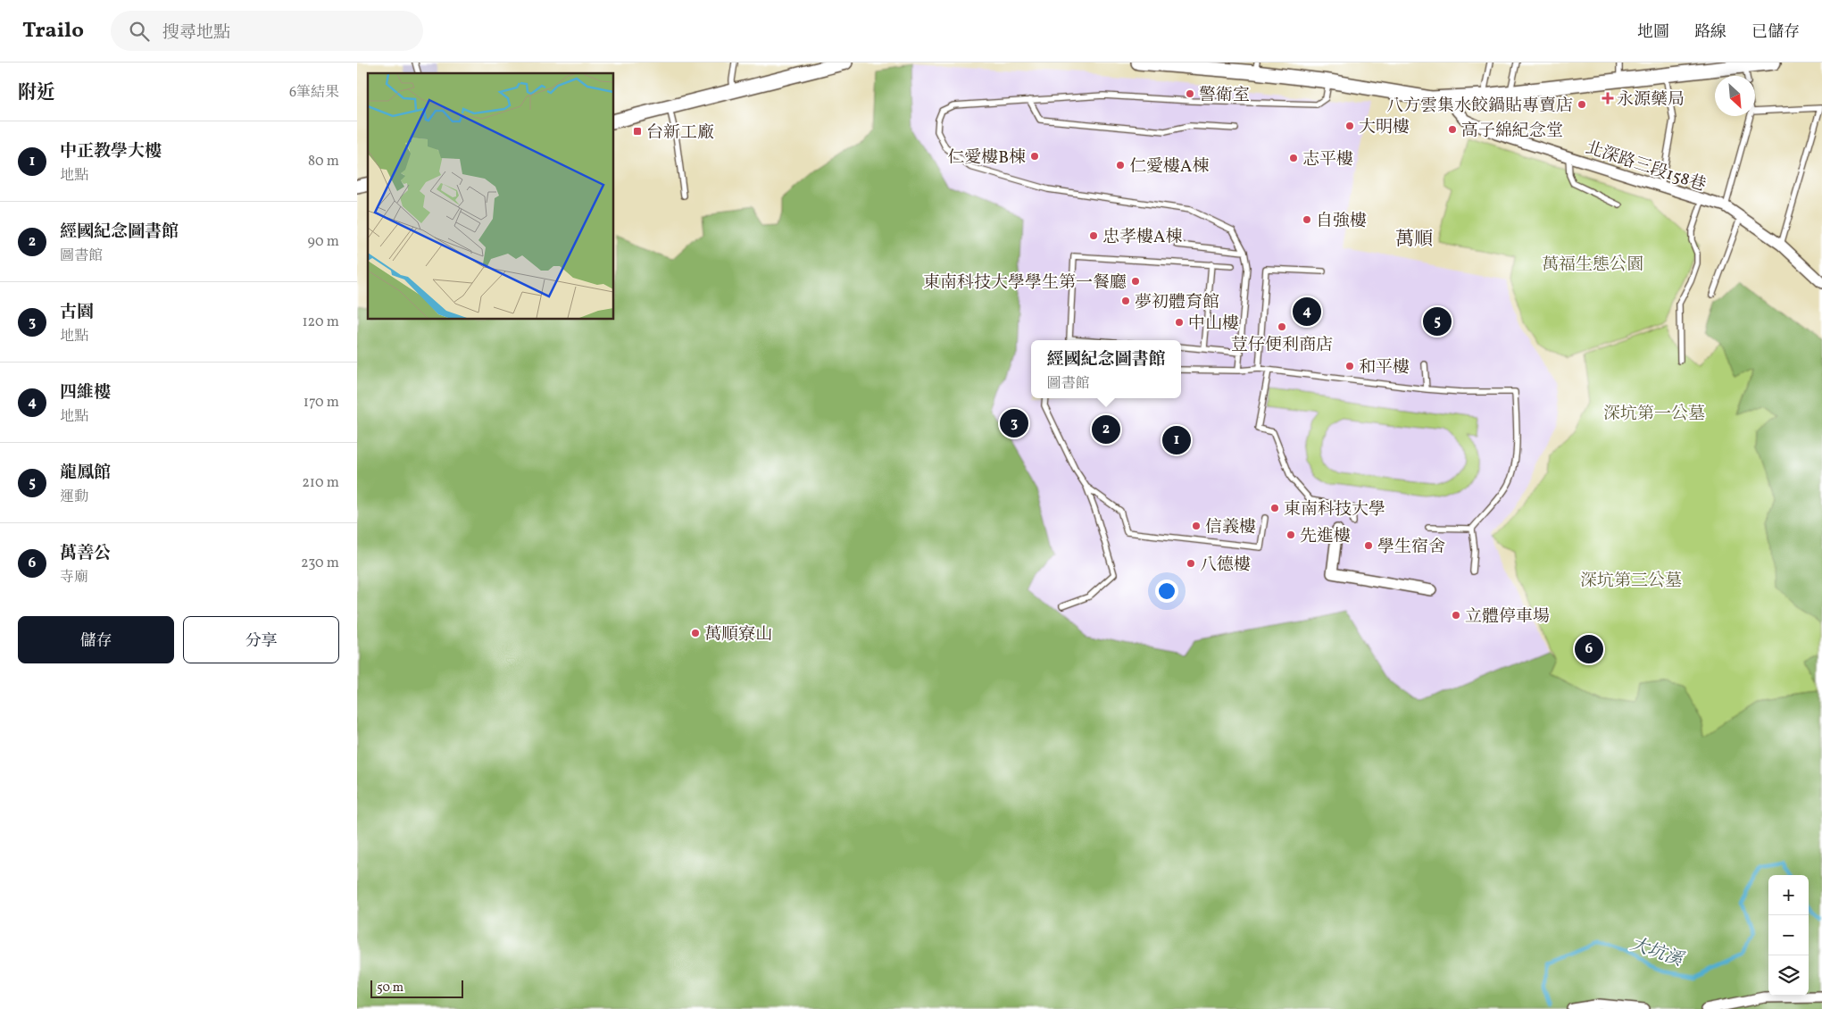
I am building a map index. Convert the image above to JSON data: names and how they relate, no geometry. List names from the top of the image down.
{
  "streets": {
    "street": ["北深路三段158巷"]
  },
  "districts": ["萬順"],
  "water": ["大坑溪"],
  "parks": ["萬福生態公園", "深坑第一公墓", "深坑第三公墓"],
  "places": {
    "other": [
      "警衛室",
      "八方雲集水餃鍋貼專賣店",
      "大明樓",
      "高子綿紀念堂",
      "仁愛樓B棟",
      "志平樓",
      "仁愛樓A棟",
      "自強樓",
      "忠孝樓A棟",
      "東南科技大學學生第一餐廳",
      "夢初體育館",
      "中山樓",
      "荳仔便利商店",
      "和平樓",
      "東南科技大學",
      "信義樓",
      "先進樓",
      "學生宿舍",
      "八德樓",
      "立體停車場",
      "萬順寮山"
    ],
    "health": ["永源藥局"],
    "transit": ["台新工廠"]
  },
  "scale_bar": "50 m",
  "north": "bottom right",
  "page": {
    "header": "Trailo",
    "search": "搜尋地點",
    "nav": ["地圖", "路線", "已儲存"],
    "heading": ["附近", "6筆結果"],
    "list": [
      {
        "mark": "1",
        "name": "中正教學大樓",
        "note": "地點",
        "value": "80 m"
      },
      {
        "mark": "2",
        "name": "經國紀念圖書館",
        "note": "圖書館",
        "value": "90 m"
      },
      {
        "mark": "3",
        "name": "古園",
        "note": "地點",
        "value": "120 m"
      },
      {
        "mark": "4",
        "name": "四維樓",
        "note": "地點",
        "value": "170 m"
      },
      {
        "mark": "5",
        "name": "龍鳳館",
        "note": "運動",
        "value": "210 m"
      },
      {
        "mark": "6",
        "name": "萬善公",
        "note": "寺廟",
        "value": "230 m"
      }
    ],
    "pins": [
      "4",
      "5",
      "3",
      "2",
      "1",
      "6"
    ],
    "popup": ["經國紀念圖書館", "圖書館"],
    "buttons": ["儲存", "分享"],
    "map_buttons": ["+", "−"],
    "scale": "50 m"
  }
}
